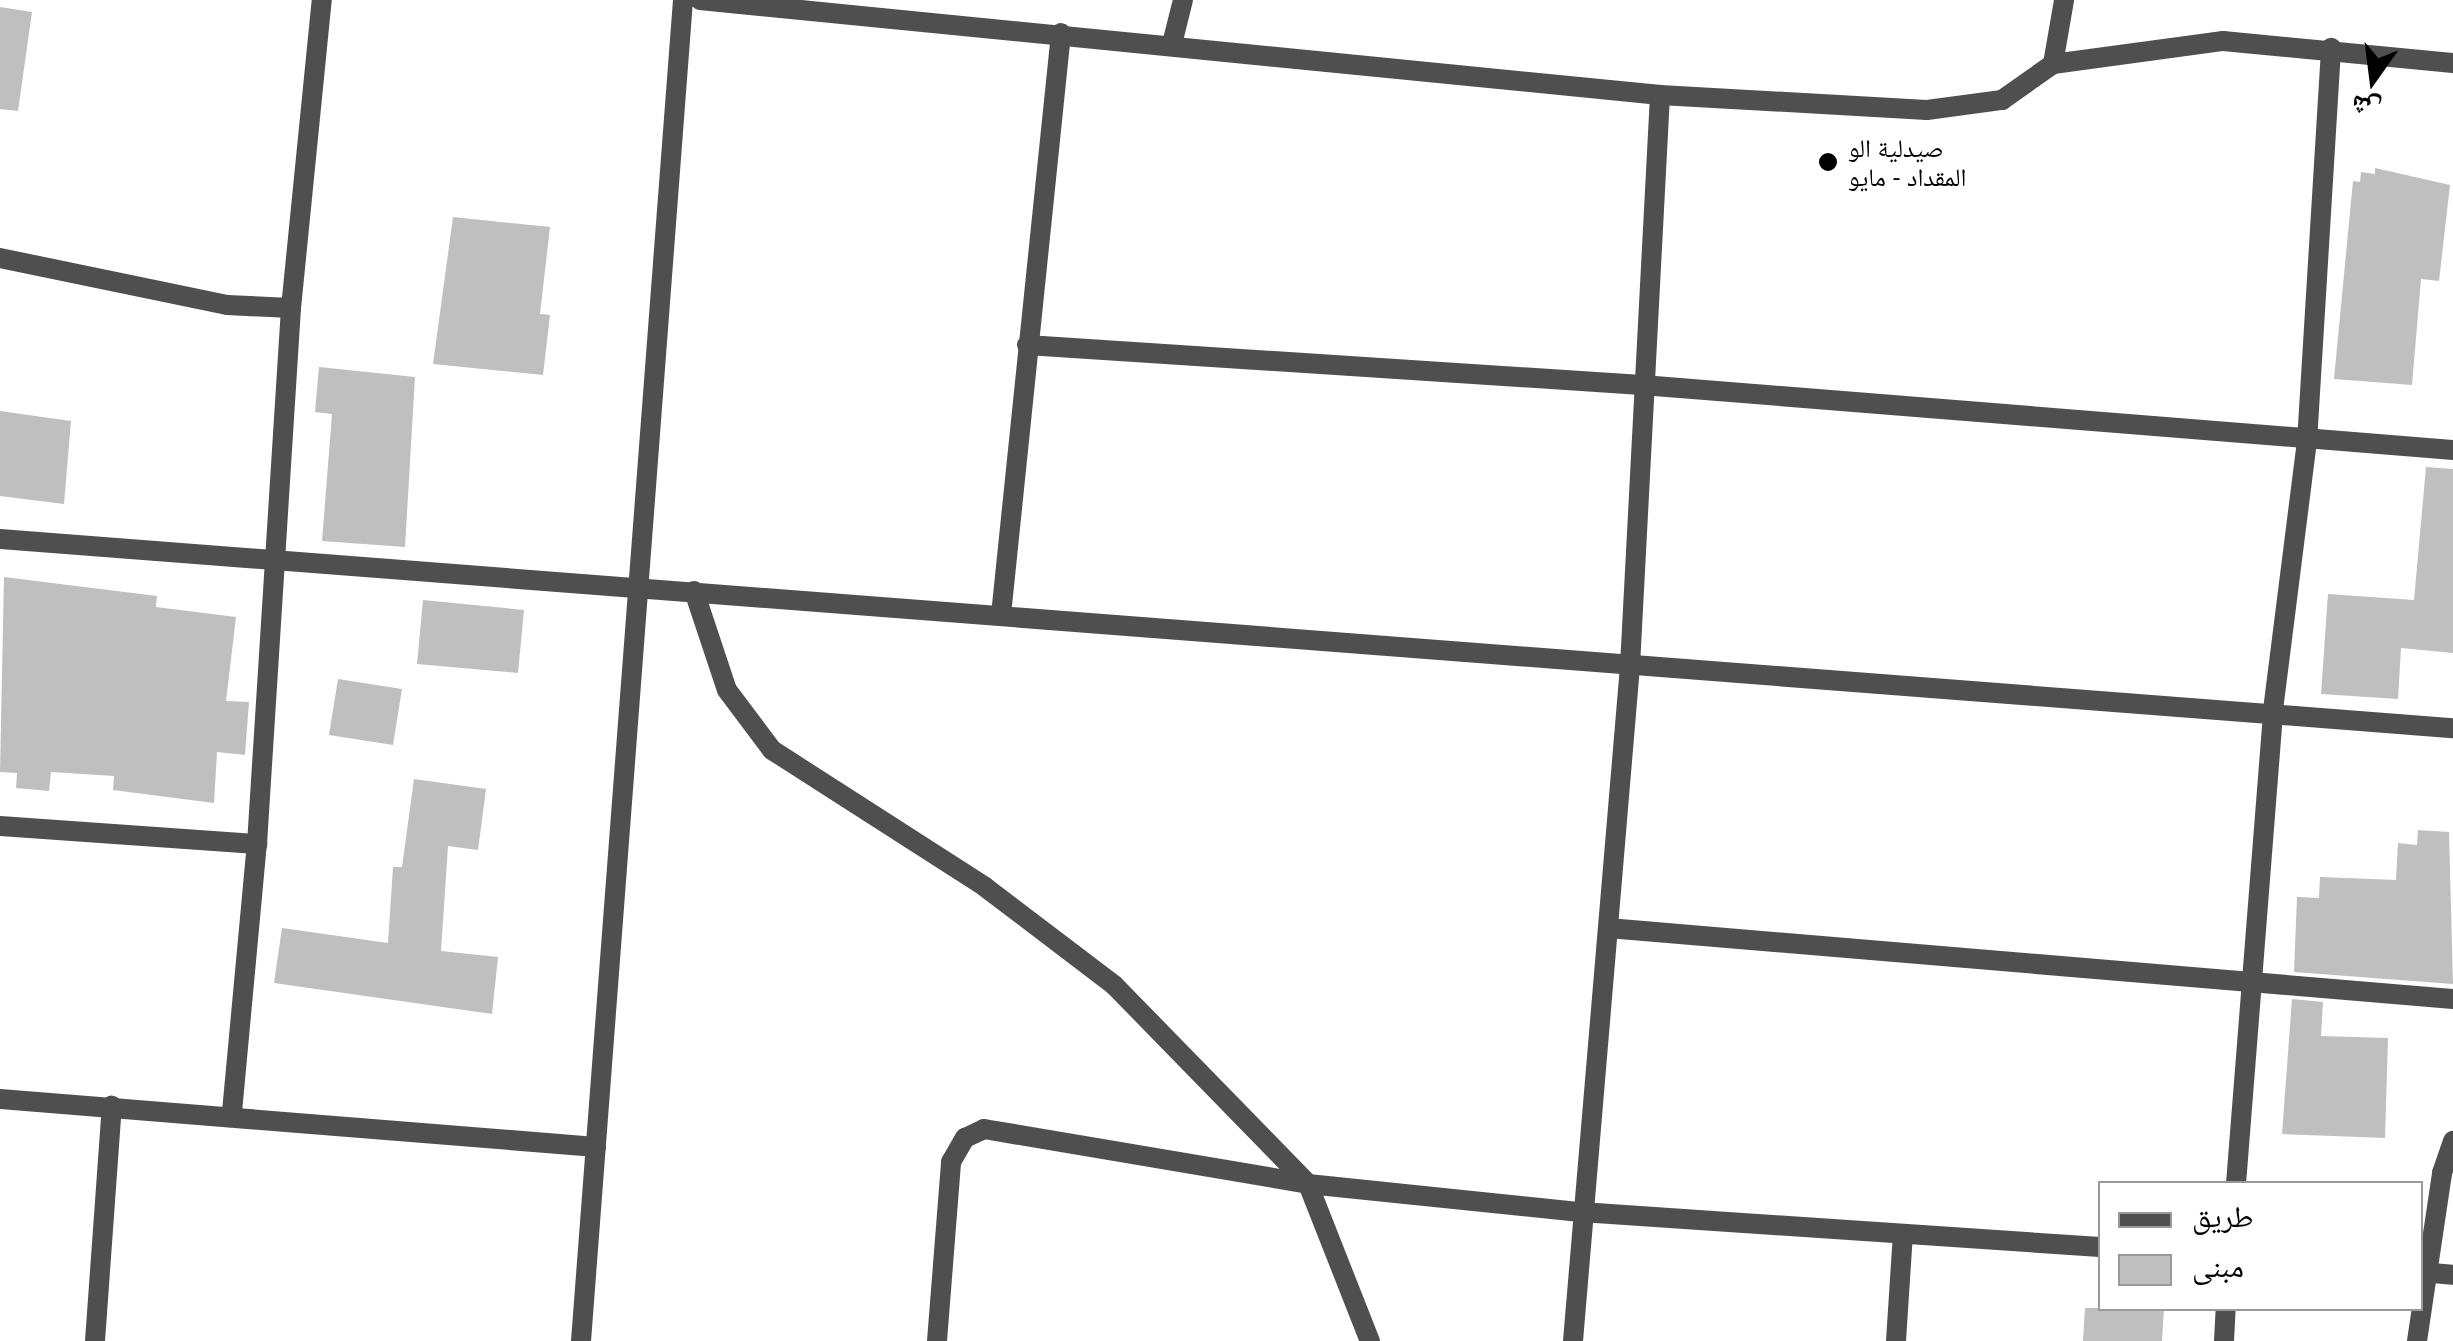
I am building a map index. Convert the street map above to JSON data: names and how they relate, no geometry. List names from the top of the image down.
{
  "places": ["صيدلية الو المقداد - مايو"],
  "legend": ["طريق", "مبنى"],
  "north": "bottom"
}
